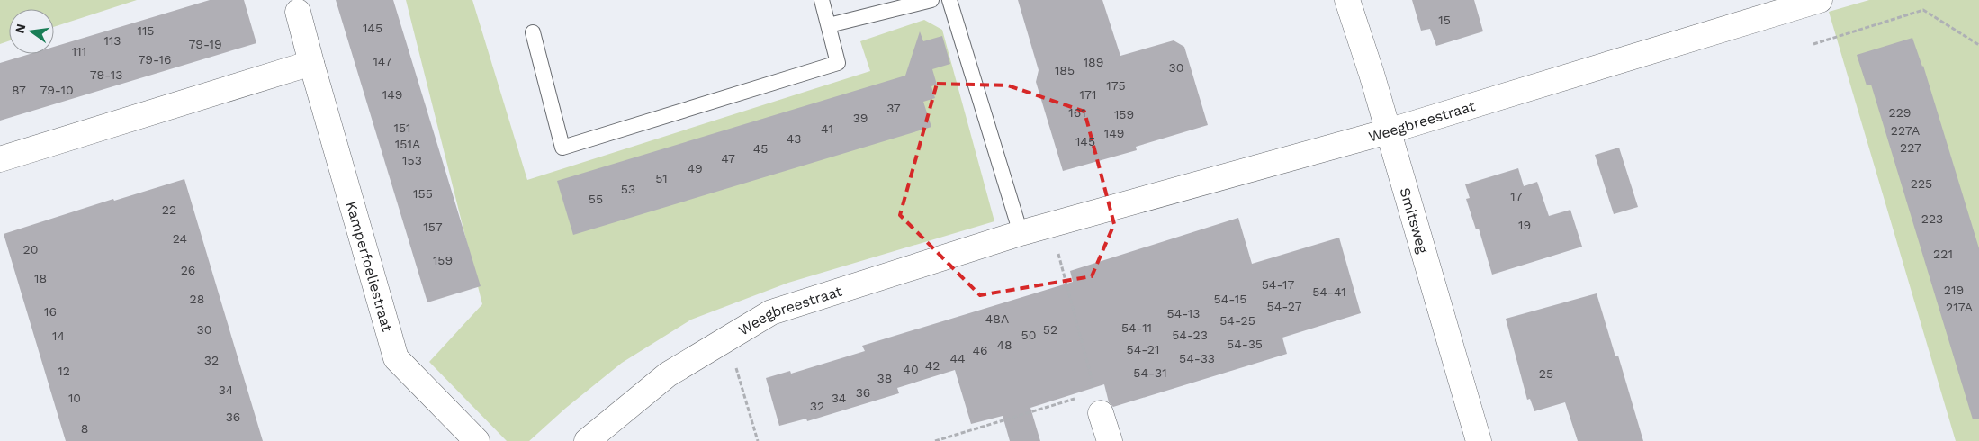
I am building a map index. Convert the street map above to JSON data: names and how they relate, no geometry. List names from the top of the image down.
{
  "streets": {
    "street": ["Weegbreestraat", "Smitsweg", "Kamperfoeliestraat"]
  },
  "crossings": [
    ["Weegbreestraat", "Smitsweg"]
  ],
  "house_numbers": [
    "15",
    "145",
    "115",
    "113",
    "79-19",
    "111",
    "79-16",
    "147",
    "189",
    "30",
    "185",
    "79-13",
    "175",
    "87",
    "79-10",
    "149",
    "171",
    "37",
    "161",
    "229",
    "159",
    "39",
    "151",
    "41",
    "227A",
    "149",
    "43",
    "145",
    "151A",
    "227",
    "45",
    "47",
    "153",
    "49",
    "51",
    "225",
    "53",
    "155",
    "17",
    "55",
    "22",
    "223",
    "19",
    "157",
    "24",
    "20",
    "221",
    "159",
    "26",
    "18",
    "54-17",
    "219",
    "54-41",
    "28",
    "54-15",
    "54-27",
    "217A",
    "16",
    "54-13",
    "48A",
    "54-25",
    "54-11",
    "30",
    "52",
    "50",
    "54-23",
    "14",
    "54-35",
    "48",
    "54-21",
    "46",
    "44",
    "54-33",
    "32",
    "42",
    "40",
    "12",
    "54-31",
    "25",
    "38",
    "34",
    "36",
    "10",
    "34",
    "32",
    "36",
    "8"
  ],
  "north": "left"
}
